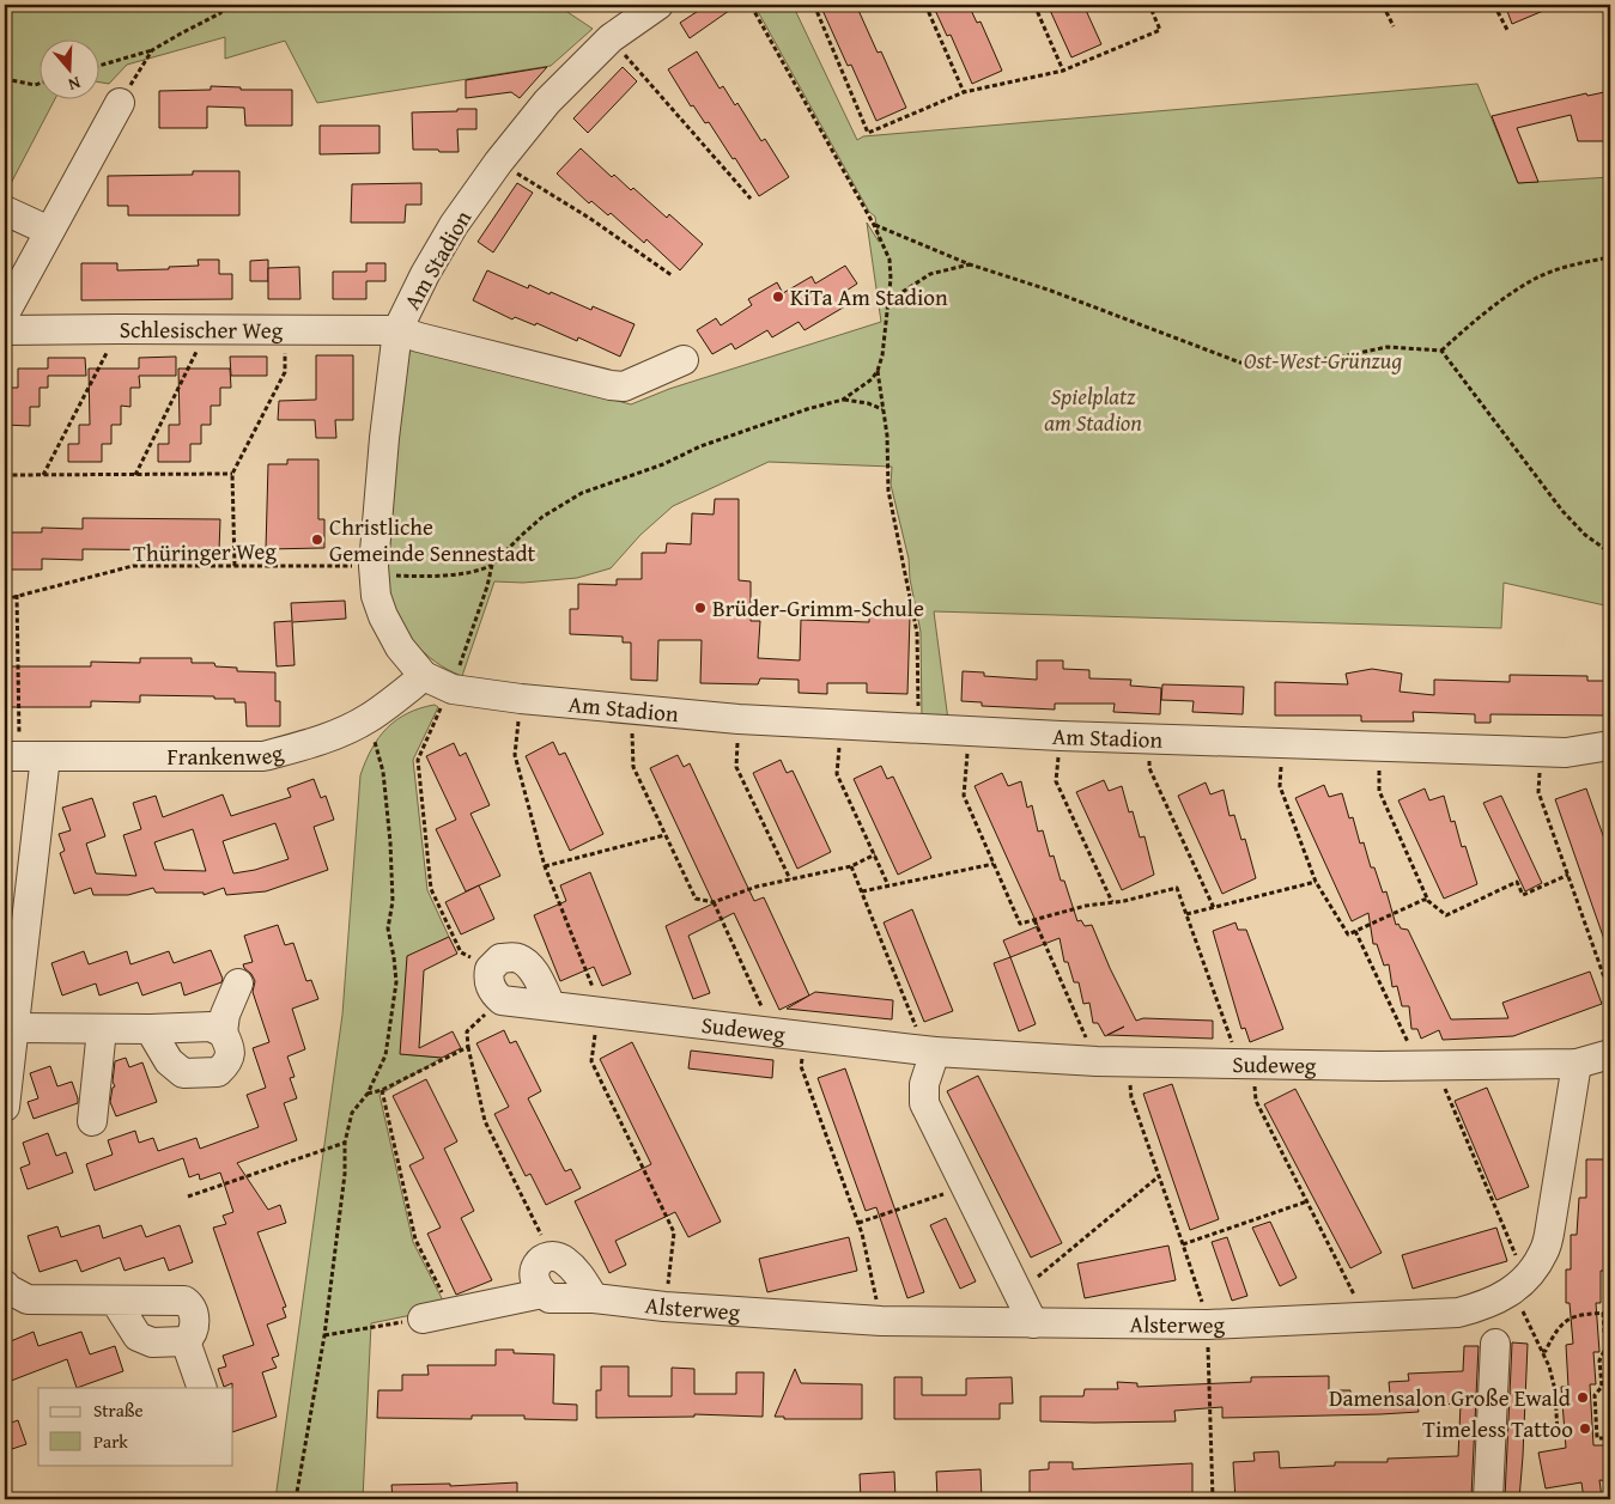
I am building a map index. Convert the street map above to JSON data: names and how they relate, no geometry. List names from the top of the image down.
{
  "streets": {
    "street": [
      "Am Stadion",
      "Schlesischer Weg",
      "Frankenweg",
      "Sudeweg",
      "Alsterweg"
    ],
    "path": ["Thüringer Weg"]
  },
  "crossings": [
    ["Am Stadion", "Schlesischer Weg"],
    ["Am Stadion", "Thüringer Weg"],
    ["Am Stadion", "Frankenweg"]
  ],
  "parks": ["Ost-West-Grünzug", "Spielplatz am Stadion"],
  "places": [
    "KiTa Am Stadion",
    "Christliche Gemeinde Sennestadt",
    "Brüder-Grimm-Schule",
    "Damensalon Große Ewald",
    "Timeless Tattoo"
  ],
  "legend": ["Straße", "Park"],
  "north": "bottom"
}
